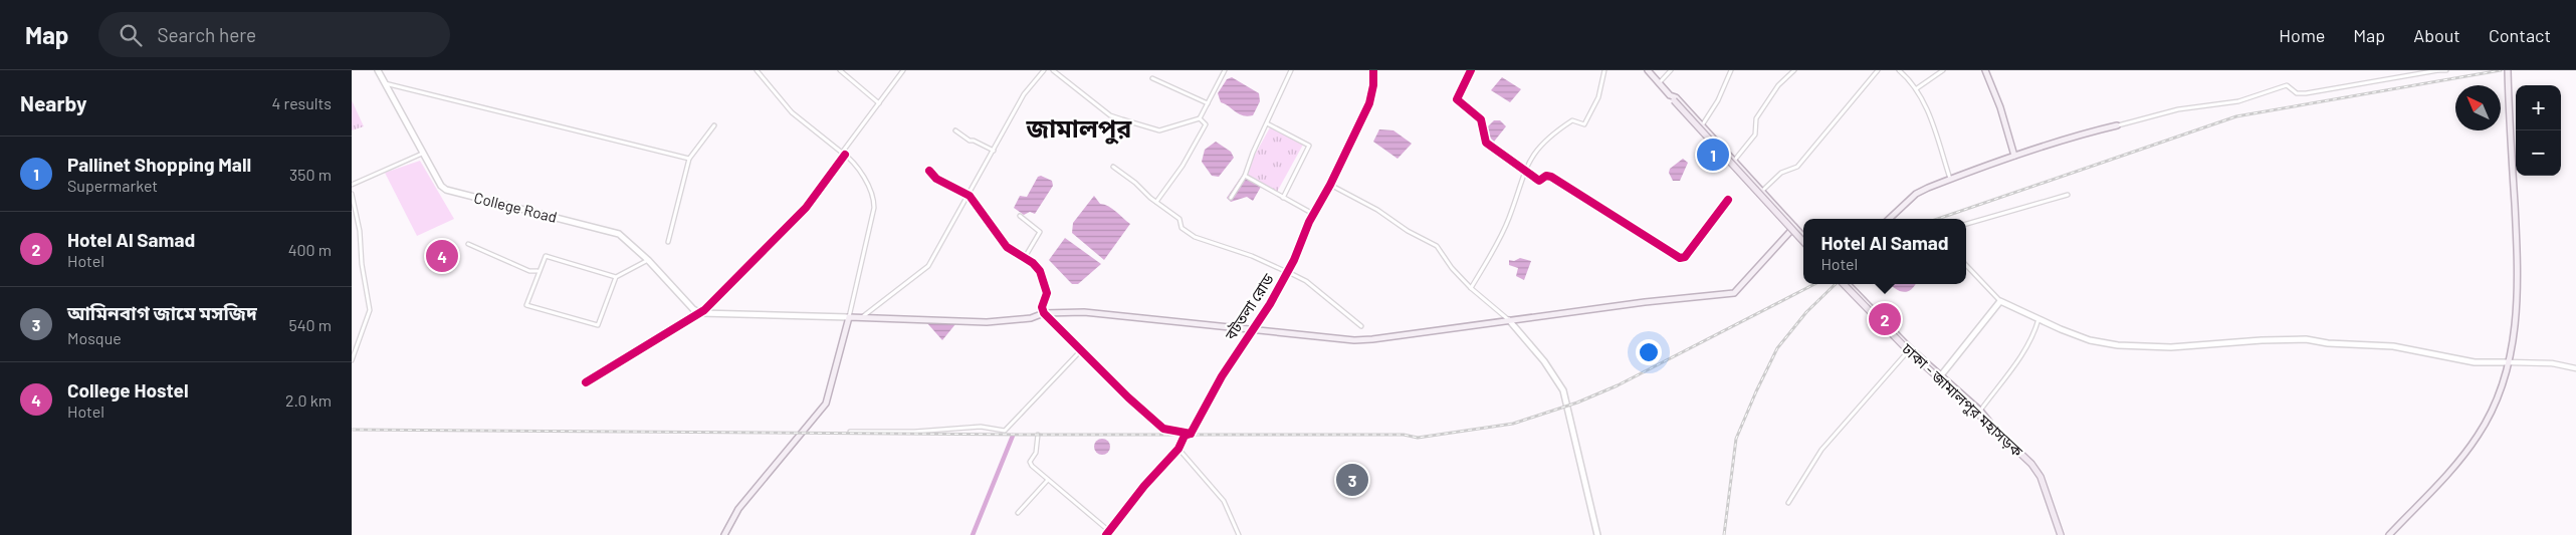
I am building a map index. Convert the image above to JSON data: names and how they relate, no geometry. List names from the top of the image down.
{
  "streets": {
    "highway": ["ঢাকা - জামালপুর মহাসড়ক"],
    "main road": ["College Road"],
    "street": ["বটতলা রোড"]
  },
  "districts": ["জামালপুর"],
  "north": "top left",
  "page": {
    "header": "Map",
    "search": "Search here",
    "nav": [
      "Home",
      "Map",
      "About",
      "Contact"
    ],
    "heading": ["Nearby", "4 results"],
    "map_buttons": ["+", "−"],
    "list": [
      {
        "mark": "1",
        "name": "Pallinet Shopping Mall",
        "note": "Supermarket",
        "value": "350 m"
      },
      {
        "mark": "2",
        "name": "Hotel Al Samad",
        "note": "Hotel",
        "value": "400 m"
      },
      {
        "mark": "3",
        "name": "আমিনবাগ জামে মসজিদ",
        "note": "Mosque",
        "value": "540 m"
      },
      {
        "mark": "4",
        "name": "College Hostel",
        "note": "Hotel",
        "value": "2.0 km"
      }
    ],
    "pins": [
      "1",
      "4",
      "2",
      "3"
    ],
    "popup": ["Hotel Al Samad", "Hotel"]
  }
}
